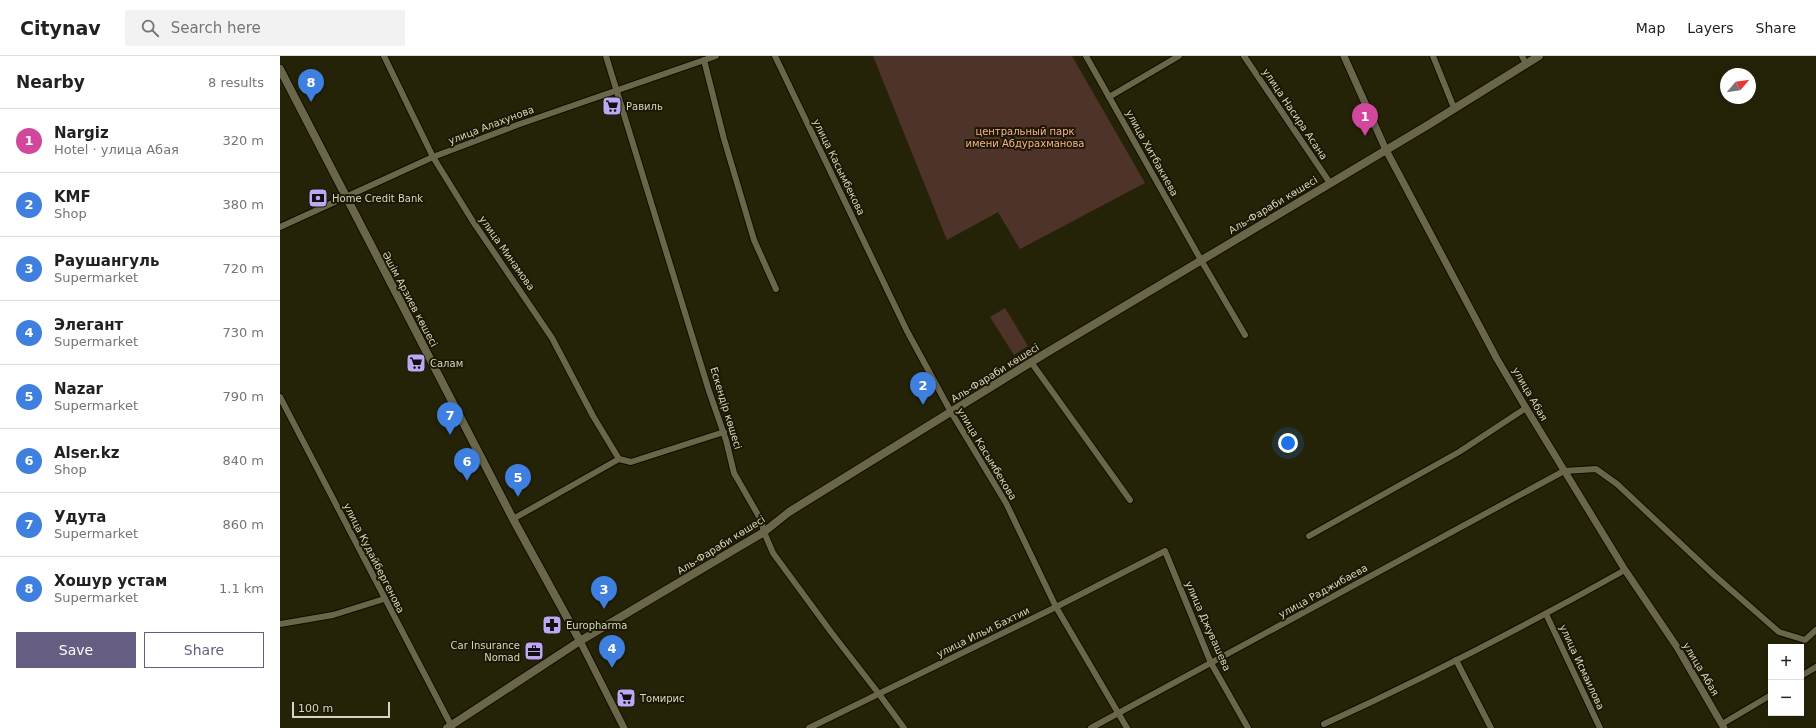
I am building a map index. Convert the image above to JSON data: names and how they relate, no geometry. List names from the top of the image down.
{
  "streets": {
    "main road": ["Аль-Фараби көшесі", "Әшім Арзиев көшесі"],
    "street": [
      "улица Насира Асана",
      "улица Алахунова",
      "улица Хитбакиева",
      "улица Касымбекова",
      "улица Минамова",
      "улица Абая",
      "Ескендір көшесі",
      "улица Кудайбергенова",
      "улица Раджибаева",
      "улица Джувашева",
      "улица Ильи Бахтии",
      "улица Исмаилова"
    ]
  },
  "crossings": [
    ["улица Насира Асана", "Аль-Фараби көшесі"],
    ["улица Алахунова", "улица Минамова"],
    ["улица Алахунова", "Әшім Арзиев көшесі"],
    ["улица Алахунова", "Ескендір көшесі"],
    ["улица Хитбакиева", "Аль-Фараби көшесі"],
    ["улица Касымбекова", "Аль-Фараби көшесі"],
    ["улица Касымбекова", "улица Раджибаева"],
    ["улица Касымбекова", "улица Ильи Бахтии"],
    ["Аль-Фараби көшесі", "Әшім Арзиев көшесі"],
    ["Аль-Фараби көшесі", "улица Абая"],
    ["Аль-Фараби көшесі", "Ескендір көшесі"],
    ["Аль-Фараби көшесі", "улица Кудайбергенова"],
    ["улица Абая", "улица Раджибаева"],
    ["Ескендір көшесі", "улица Ильи Бахтии"],
    ["улица Раджибаева", "улица Джувашева"],
    ["улица Джувашева", "улица Ильи Бахтии"]
  ],
  "parks": ["центральный парк имени Абдурахманова"],
  "places": {
    "supermarket": ["Равиль", "Салам", "Томирис"],
    "bank": ["Home Credit Bank"],
    "pharmacy": ["Europharma"],
    "office": ["Car Insurance Nomad"]
  },
  "scale_bar": "100 m",
  "north": "top right",
  "page": {
    "header": "Citynav",
    "search": "Search here",
    "nav": ["Map", "Layers", "Share"],
    "heading": ["Nearby", "8 results"],
    "pins": [
      "8",
      "1",
      "2",
      "7",
      "6",
      "5",
      "3",
      "4"
    ],
    "list": [
      {
        "mark": "1",
        "name": "Nargiz",
        "note": "Hotel · улица Абая",
        "value": "320 m"
      },
      {
        "mark": "2",
        "name": "KMF",
        "note": "Shop",
        "value": "380 m"
      },
      {
        "mark": "3",
        "name": "Раушангуль",
        "note": "Supermarket",
        "value": "720 m"
      },
      {
        "mark": "4",
        "name": "Элегант",
        "note": "Supermarket",
        "value": "730 m"
      },
      {
        "mark": "5",
        "name": "Nazar",
        "note": "Supermarket",
        "value": "790 m"
      },
      {
        "mark": "6",
        "name": "Alser.kz",
        "note": "Shop",
        "value": "840 m"
      },
      {
        "mark": "7",
        "name": "Удута",
        "note": "Supermarket",
        "value": "860 m"
      },
      {
        "mark": "8",
        "name": "Хошур устам",
        "note": "Supermarket",
        "value": "1.1 km"
      }
    ],
    "buttons": ["Save", "Share"],
    "map_buttons": ["+", "−"],
    "scale": "100 m"
  }
}
